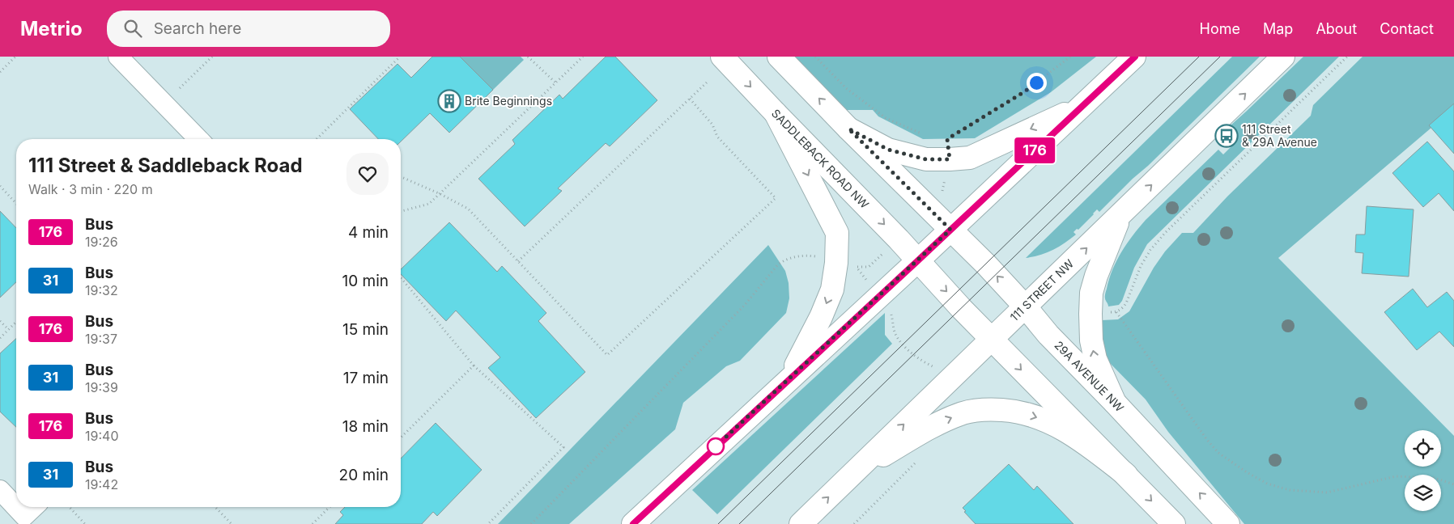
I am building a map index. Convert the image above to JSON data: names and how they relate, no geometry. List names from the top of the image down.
{
  "streets": {
    "main road": ["SADDLEBACK ROAD NW", "111 STREET NW", "29A AVENUE NW"]
  },
  "crossings": [
    ["111 STREET NW", "29A AVENUE NW"]
  ],
  "places": {
    "building": ["Brite Beginnings"],
    "bus stop": ["111 Street & 29A Avenue"]
  },
  "lines": ["bus line 176"],
  "page": {
    "header": "Metrio",
    "search": "Search here",
    "nav": [
      "Home",
      "Map",
      "About",
      "Contact"
    ],
    "on_map": "176",
    "heading": ["111 Street & Saddleback Road", "Walk · 3 min · 220 m"],
    "list": [
      {
        "mark": "176",
        "name": "Bus",
        "note": "19:26",
        "value": "4 min"
      },
      {
        "mark": "31",
        "name": "Bus",
        "note": "19:32",
        "value": "10 min"
      },
      {
        "mark": "176",
        "name": "Bus",
        "note": "19:37",
        "value": "15 min"
      },
      {
        "mark": "31",
        "name": "Bus",
        "note": "19:39",
        "value": "17 min"
      },
      {
        "mark": "176",
        "name": "Bus",
        "note": "19:40",
        "value": "18 min"
      },
      {
        "mark": "31",
        "name": "Bus",
        "note": "19:42",
        "value": "20 min"
      }
    ]
  }
}
